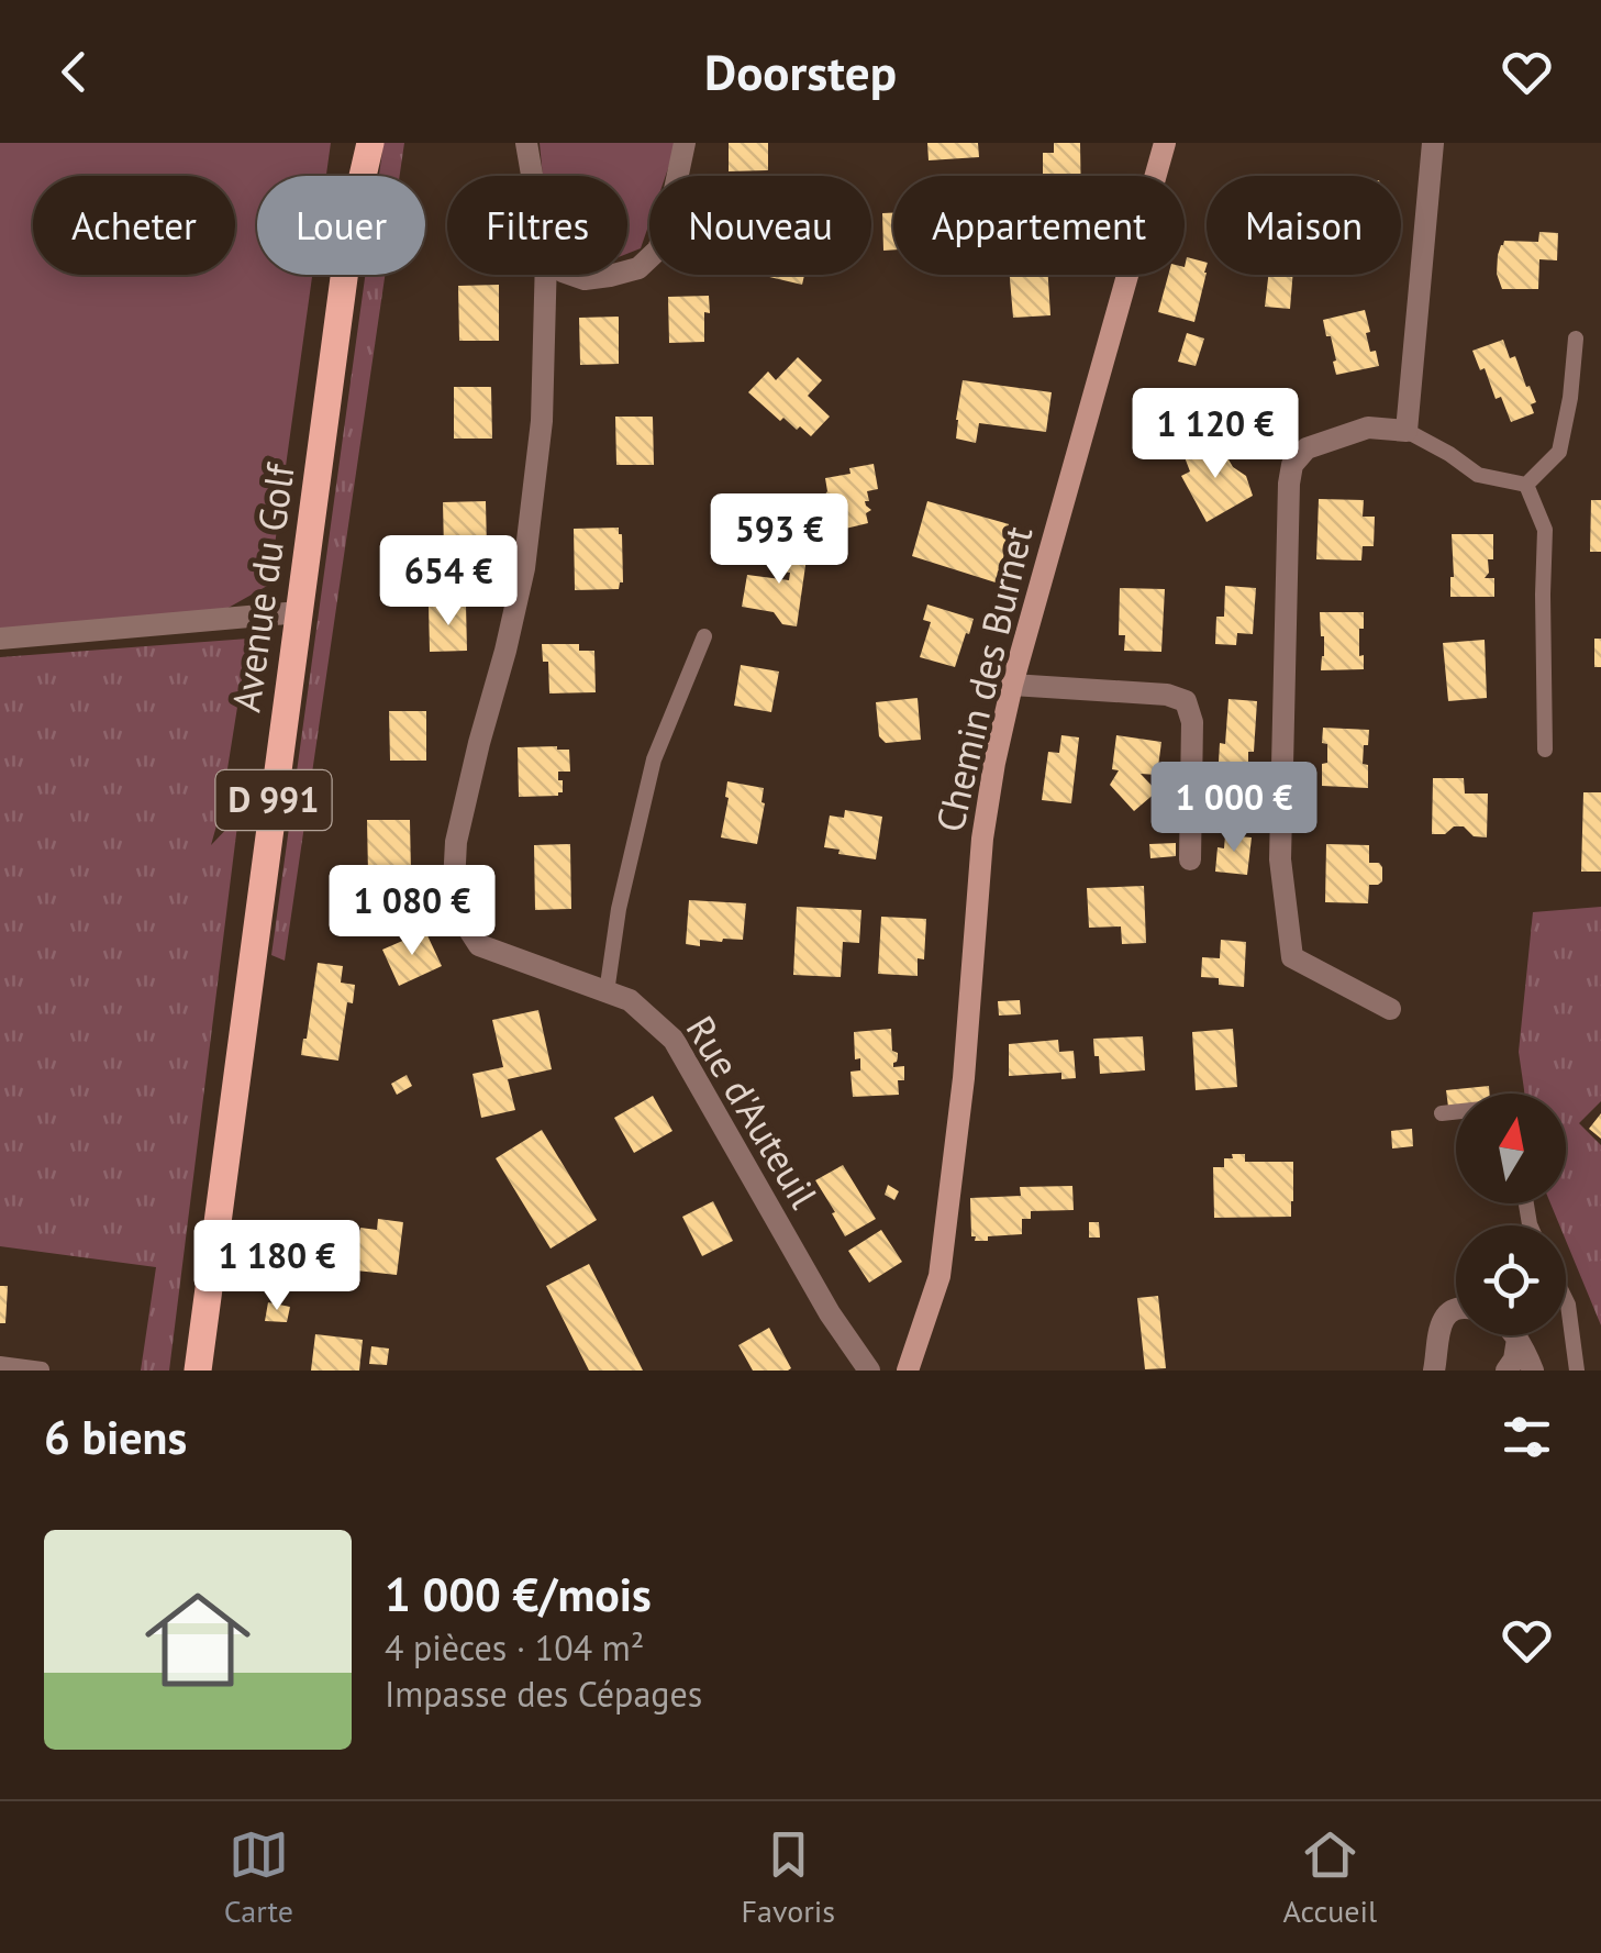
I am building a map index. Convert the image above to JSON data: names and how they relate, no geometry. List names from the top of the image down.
{
  "streets": {
    "main road": ["Avenue du Golf", "D 991"],
    "street": ["Chemin des Burnet", "Rue d'Auteuil"]
  },
  "north": "top",
  "page": {
    "header": "Doorstep",
    "chip": [
      "Acheter",
      "Louer",
      "Filtres",
      "Nouveau",
      "Appartement",
      "Maison"
    ],
    "price": [
      "1 120 €",
      "593 €",
      "654 €",
      "1 000 €",
      "1 080 €",
      "1 180 €"
    ],
    "heading": "6 biens",
    "list": [
      {
        "name": "1 000 €/mois",
        "note": "4 pièces · 104 m² · Impasse des Cépages"
      }
    ],
    "tabs": ["Carte", "Favoris", "Accueil"]
  }
}
